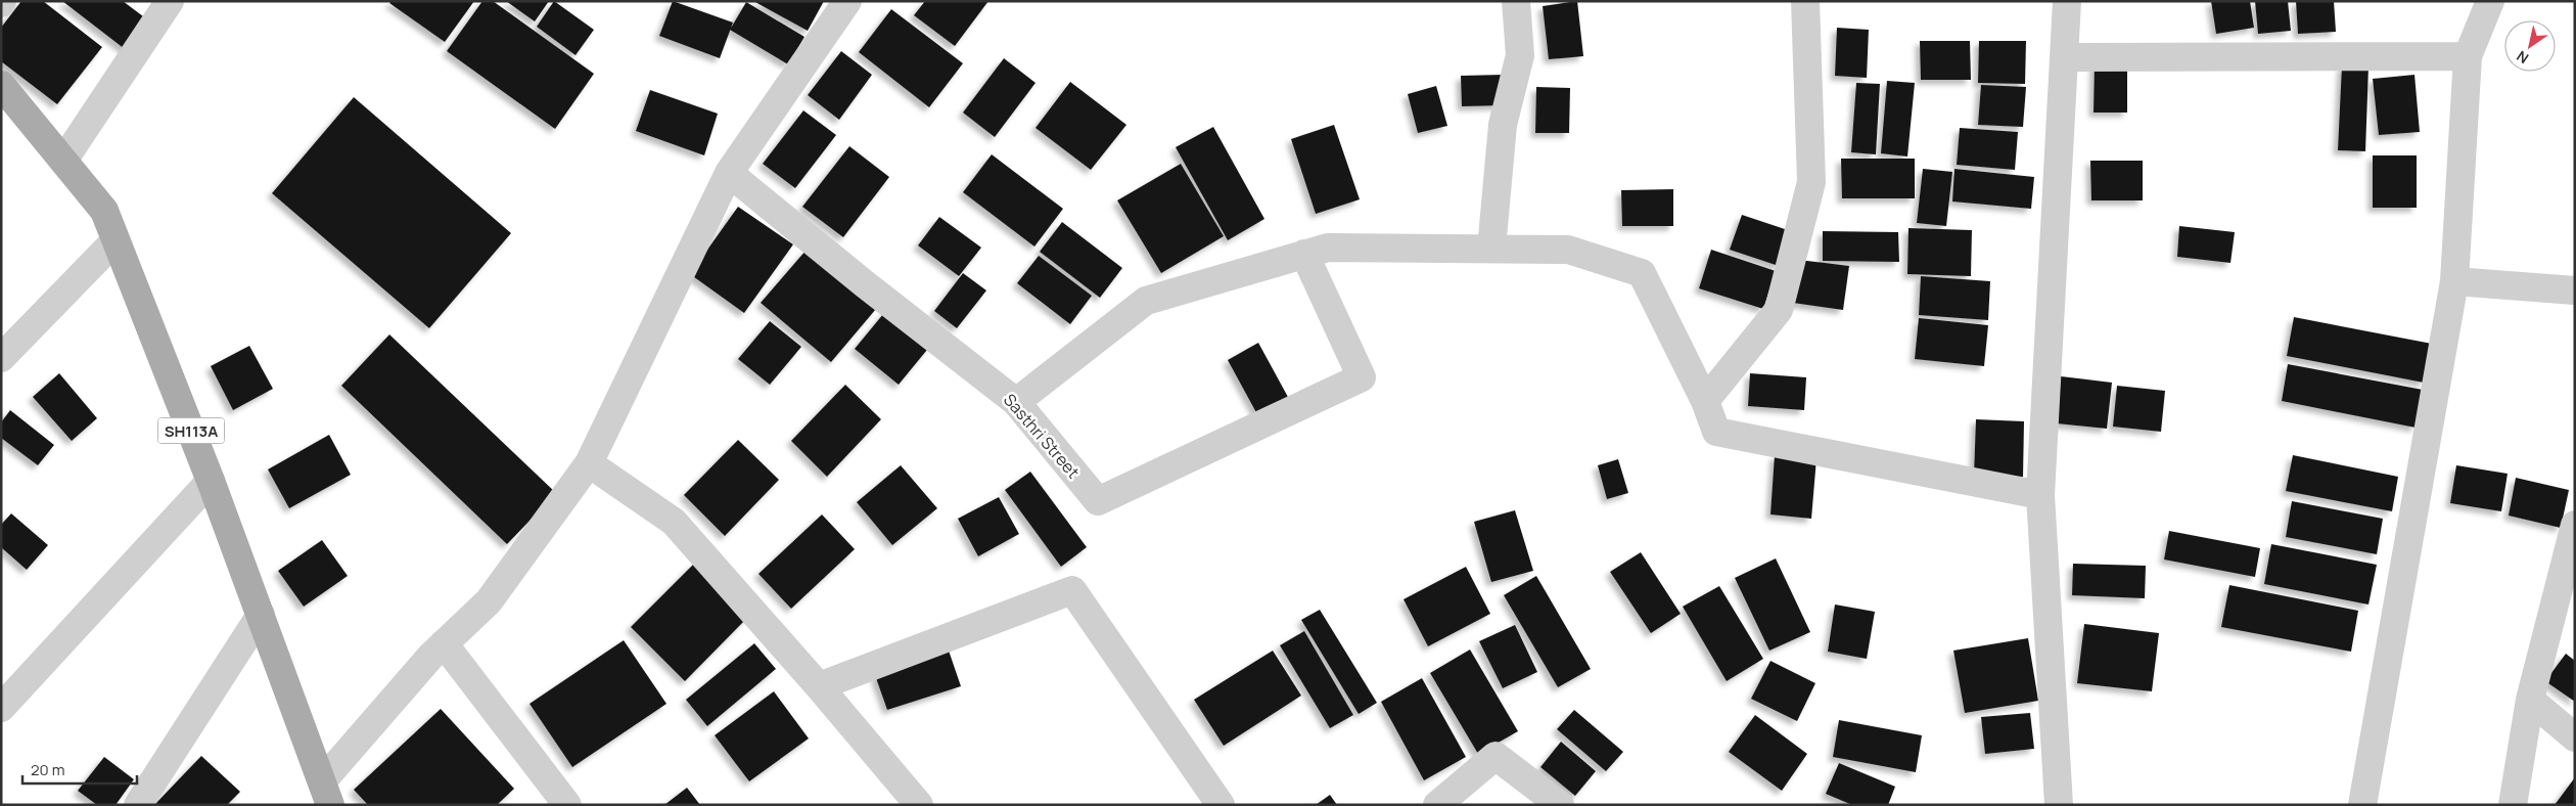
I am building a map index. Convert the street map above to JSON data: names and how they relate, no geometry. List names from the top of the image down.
{
  "streets": {
    "main road": ["SH113A"],
    "street": ["Sasthri Street"]
  },
  "scale_bar": "20 m",
  "north": "bottom left"
}
